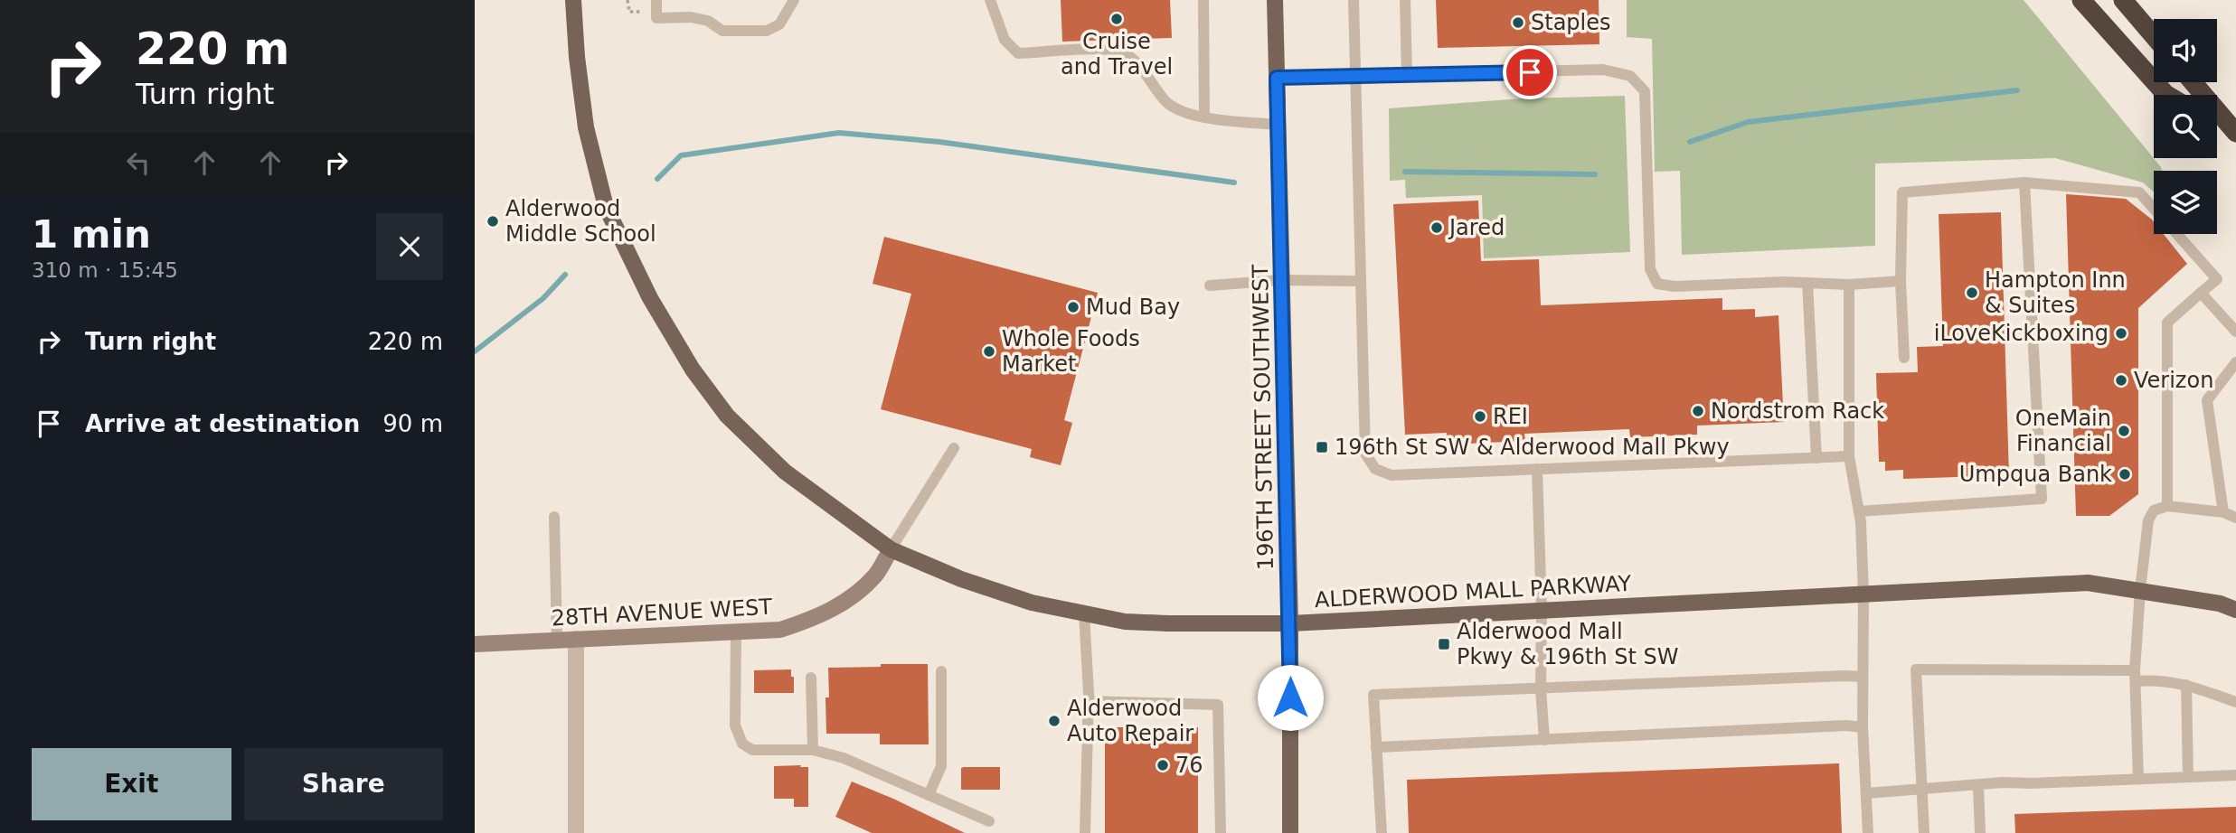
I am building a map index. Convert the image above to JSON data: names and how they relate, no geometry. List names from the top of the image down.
{
  "streets": {
    "main road": ["196TH STREET SOUTHWEST", "ALDERWOOD MALL PARKWAY"],
    "street": ["28TH AVENUE WEST"]
  },
  "crossings": [
    ["196TH STREET SOUTHWEST", "ALDERWOOD MALL PARKWAY"],
    ["ALDERWOOD MALL PARKWAY", "28TH AVENUE WEST"]
  ],
  "places": {
    "other": [
      "Cruise and Travel",
      "Staples",
      "Alderwood Middle School",
      "Jared",
      "Hampton Inn & Suites",
      "Mud Bay",
      "iLoveKickboxing",
      "Whole Foods Market",
      "Verizon",
      "Nordstrom Rack",
      "REI",
      "OneMain Financial",
      "Umpqua Bank",
      "Alderwood Auto Repair",
      "76"
    ],
    "transit": ["196th St SW & Alderwood Mall Pkwy", "Alderwood Mall Pkwy & 196th St SW"]
  },
  "page": {
    "turn": ["220 m", "Turn right"],
    "heading": ["1 min", "310 m · 15:45"],
    "list": [
      {
        "name": "Turn right",
        "value": "220 m"
      },
      {
        "name": "Arrive at destination",
        "value": "90 m"
      }
    ],
    "buttons": ["Exit", "Share"]
  }
}
